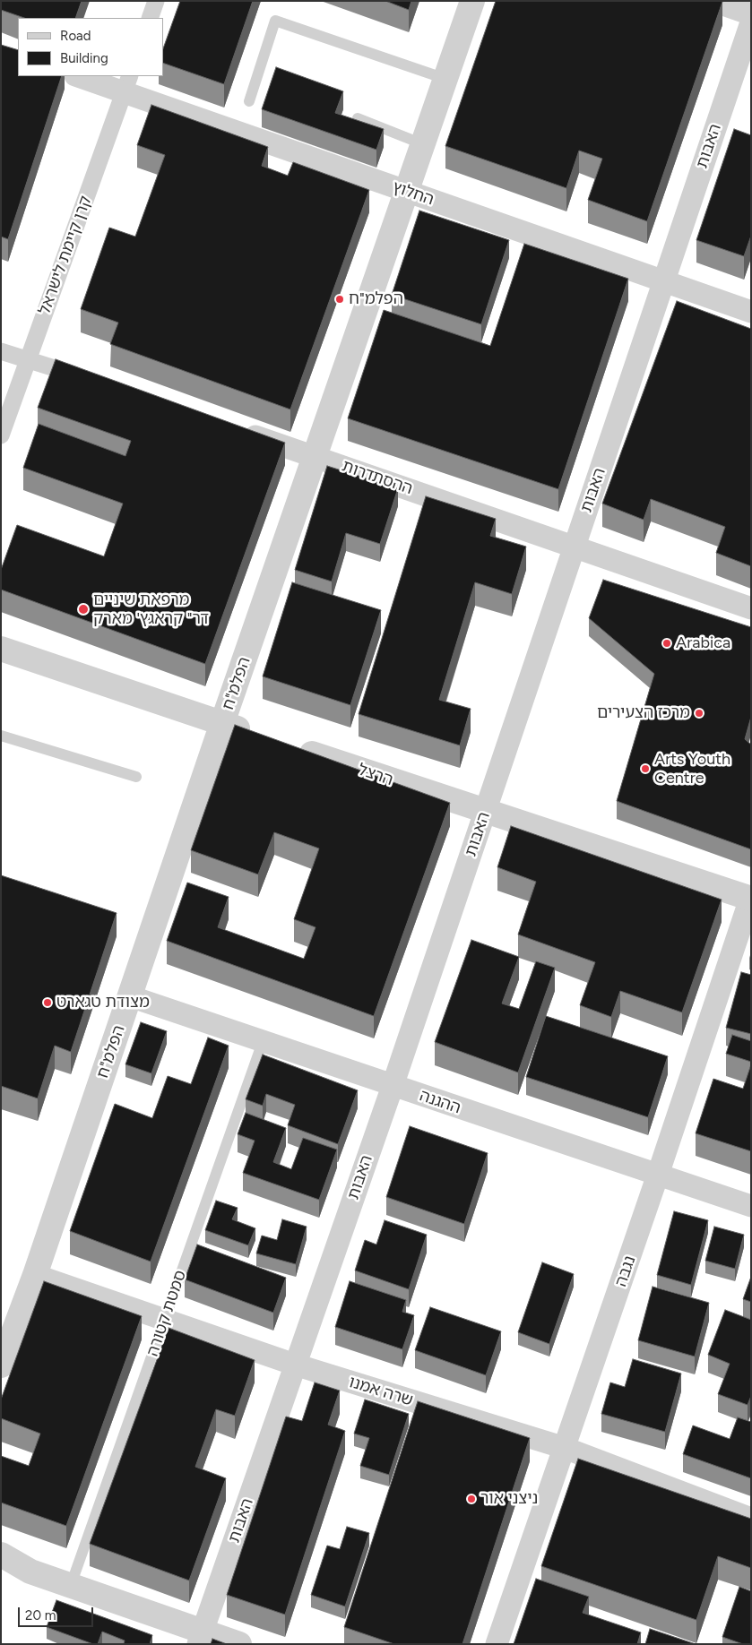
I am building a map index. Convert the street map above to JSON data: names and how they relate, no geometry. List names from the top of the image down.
{
  "streets": {
    "street": [
      "האבות",
      "החלוץ",
      "קרן קיימת לישראל",
      "ההסתדרות",
      "הפלמ\"ח",
      "הרצל",
      "ההגנה",
      "נגבה",
      "שרה אמנו"
    ],
    "lane": ["סמטת קטורה"]
  },
  "crossings": [
    ["האבות", "החלוץ"],
    ["האבות", "ההסתדרות"],
    ["האבות", "הרצל"],
    ["האבות", "ההגנה"],
    ["האבות", "שרה אמנו"],
    ["החלוץ", "קרן קיימת לישראל"],
    ["החלוץ", "הפלמ\"ח"],
    ["ההסתדרות", "הפלמ\"ח"],
    ["הפלמ\"ח", "ההגנה"],
    ["הפלמ\"ח", "שרה אמנו"],
    ["הרצל", "נגבה"],
    ["ההגנה", "נגבה"],
    ["ההגנה", "סמטת קטורה"],
    ["נגבה", "שרה אמנו"],
    ["סמטת קטורה", "שרה אמנו"]
  ],
  "places": [
    "הפלמ\"ח",
    "מרפאת שיניים דר\" קראגץ' מארק",
    "Arabica",
    "מרכז הצעירים",
    "Arts Youth Centre",
    "מצודת טגארט",
    "ניצני אור"
  ],
  "legend": ["Road", "Building"],
  "scale_bar": "20 m"
}
